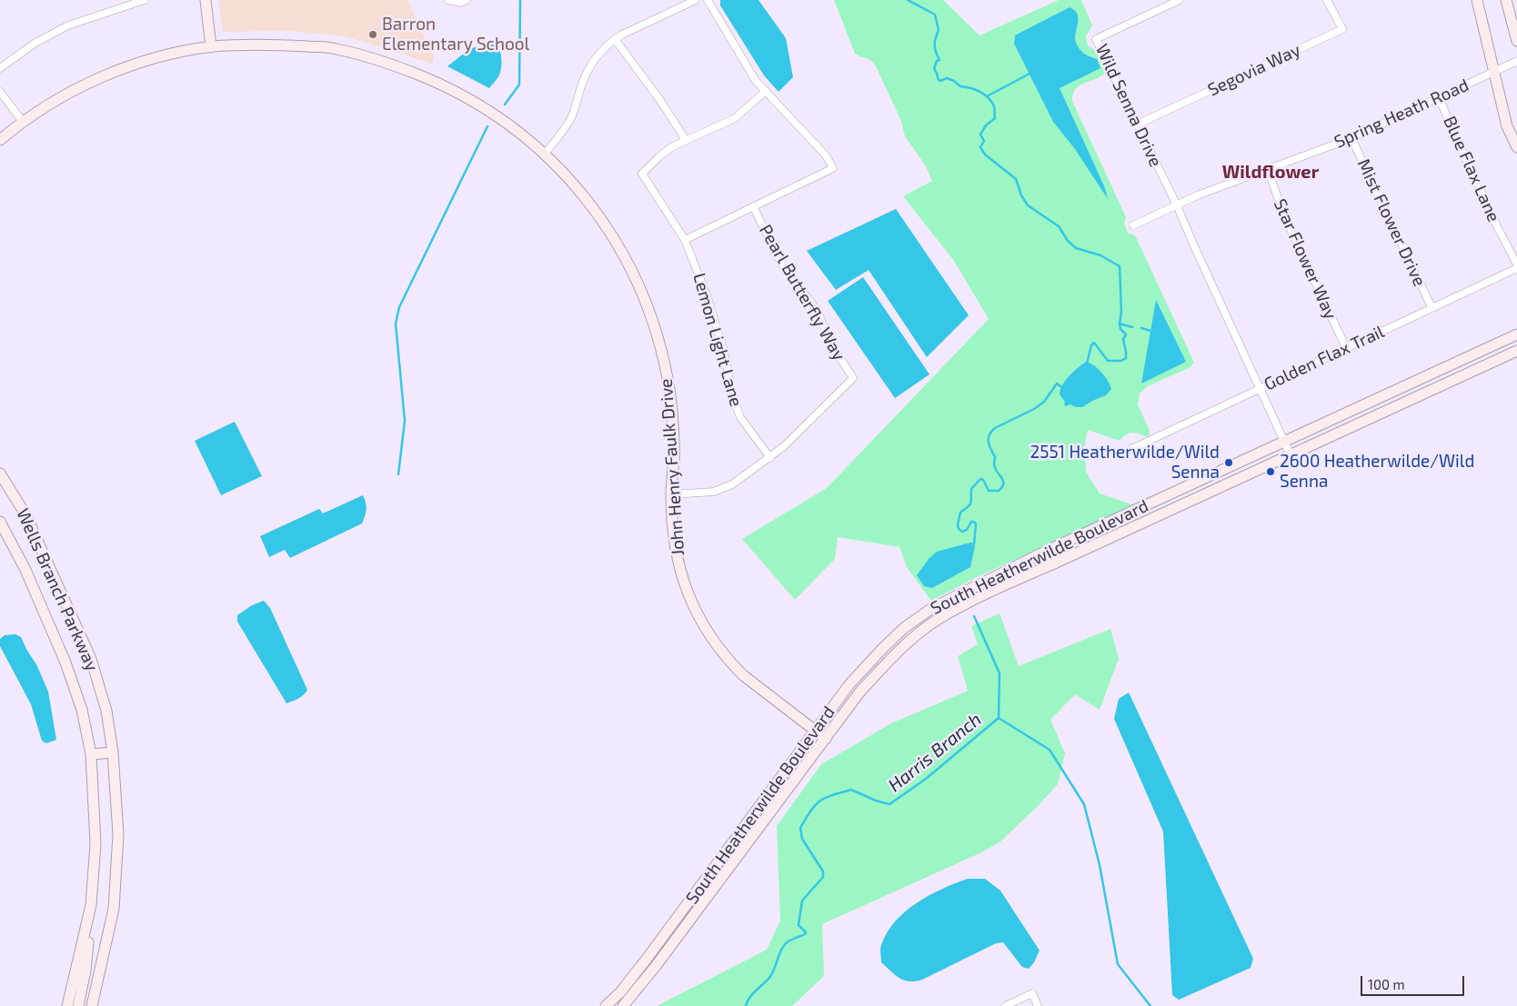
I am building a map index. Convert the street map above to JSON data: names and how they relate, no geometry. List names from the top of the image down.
{
  "streets": {
    "main road": ["John Henry Faulk Drive", "South Heatherwilde Boulevard", "Wells Branch Parkway"],
    "street": [
      "Segovia Way",
      "Wild Senna Drive",
      "Spring Heath Road",
      "Blue Flax Lane",
      "Mist Flower Drive",
      "Star Flower Way",
      "Pearl Butterfly Way",
      "Lemon Light Lane",
      "Golden Flax Trail"
    ]
  },
  "crossings": [
    ["Segovia Way", "Wild Senna Drive"],
    ["Wild Senna Drive", "Spring Heath Road"],
    ["Wild Senna Drive", "Golden Flax Trail"],
    ["Wild Senna Drive", "South Heatherwilde Boulevard"],
    ["Spring Heath Road", "Blue Flax Lane"],
    ["Spring Heath Road", "Mist Flower Drive"],
    ["Spring Heath Road", "Star Flower Way"],
    ["Mist Flower Drive", "Golden Flax Trail"],
    ["Star Flower Way", "Golden Flax Trail"],
    ["Pearl Butterfly Way", "Lemon Light Lane"],
    ["John Henry Faulk Drive", "South Heatherwilde Boulevard"]
  ],
  "districts": ["Wildflower"],
  "water": ["Harris Branch"],
  "places": ["Barron Elementary School", "2551 Heatherwilde/Wild Senna", "2600 Heatherwilde/Wild Senna"],
  "scale_bar": "100 m"
}
